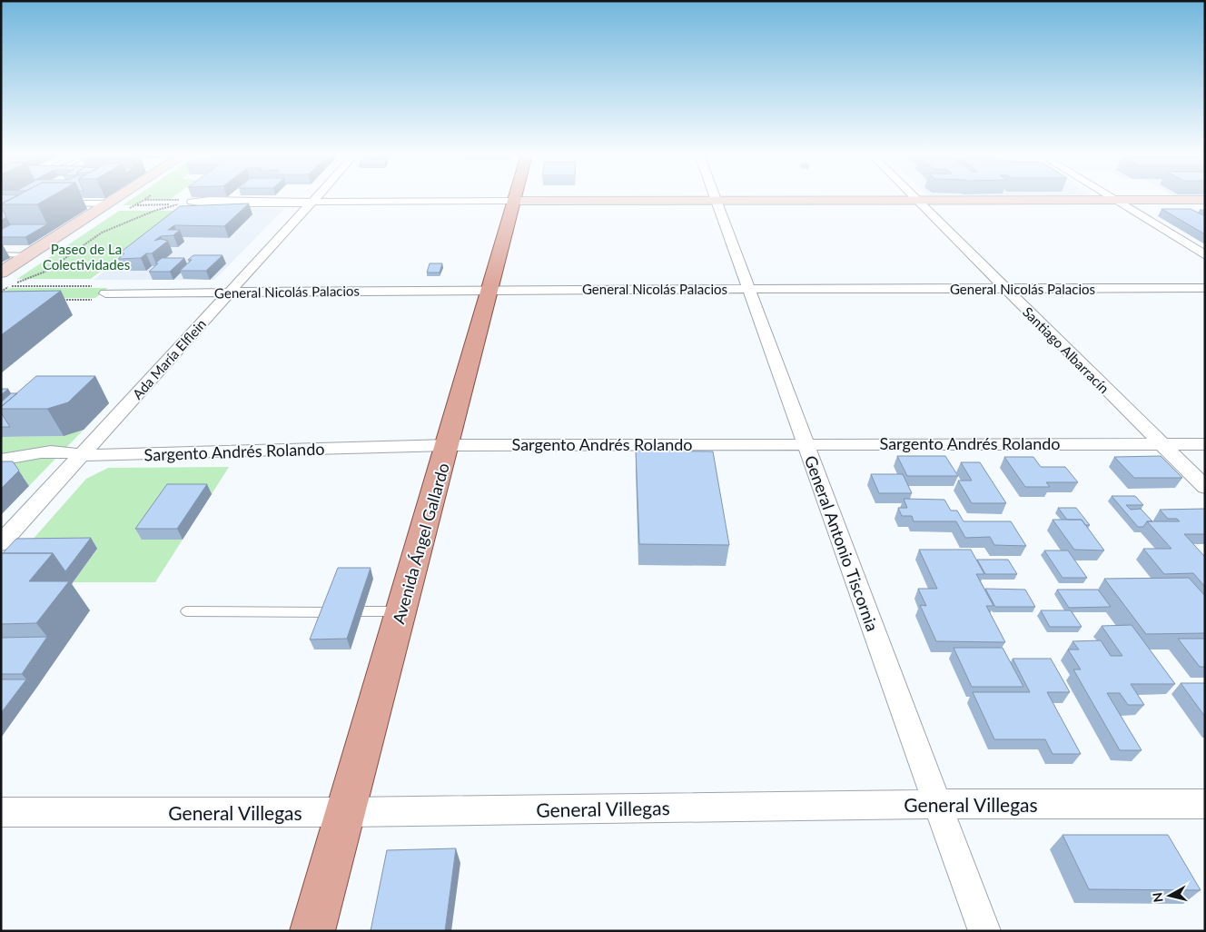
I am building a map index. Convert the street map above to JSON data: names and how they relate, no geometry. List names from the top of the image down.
{
  "streets": {
    "main road": ["Avenida Ángel Gallardo"],
    "street": [
      "General Nicolás Palacios",
      "Santiago Albarracín",
      "Ada María Elflein",
      "Sargento Andrés Rolando",
      "General Antonio Tiscornia",
      "General Villegas"
    ]
  },
  "crossings": [
    ["General Nicolás Palacios", "Santiago Albarracín"],
    ["General Nicolás Palacios", "Ada María Elflein"],
    ["General Nicolás Palacios", "Avenida Ángel Gallardo"],
    ["General Nicolás Palacios", "General Antonio Tiscornia"],
    ["Santiago Albarracín", "Sargento Andrés Rolando"],
    ["Ada María Elflein", "Sargento Andrés Rolando"],
    ["Sargento Andrés Rolando", "Avenida Ángel Gallardo"],
    ["Sargento Andrés Rolando", "General Antonio Tiscornia"],
    ["Avenida Ángel Gallardo", "General Villegas"],
    ["General Antonio Tiscornia", "General Villegas"]
  ],
  "parks": ["Paseo de La Colectividades"],
  "north": "left"
}
